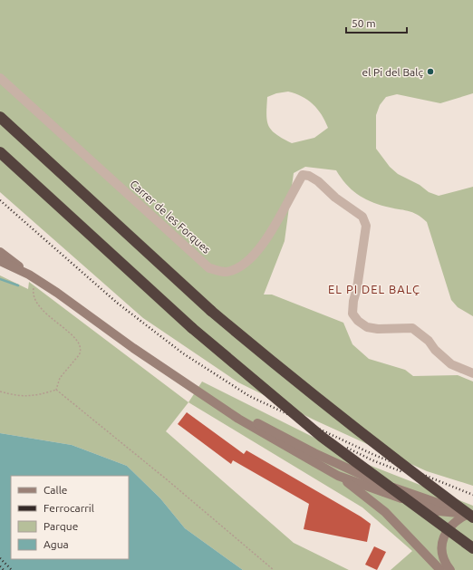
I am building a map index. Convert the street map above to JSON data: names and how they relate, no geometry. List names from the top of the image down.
{
  "streets": {
    "street": ["Carrer de les Forques"]
  },
  "districts": ["EL PI DEL BALÇ"],
  "places": ["el Pi del Balç"],
  "legend": [
    "Calle",
    "Ferrocarril",
    "Parque",
    "Agua"
  ],
  "scale_bar": "50 m"
}
